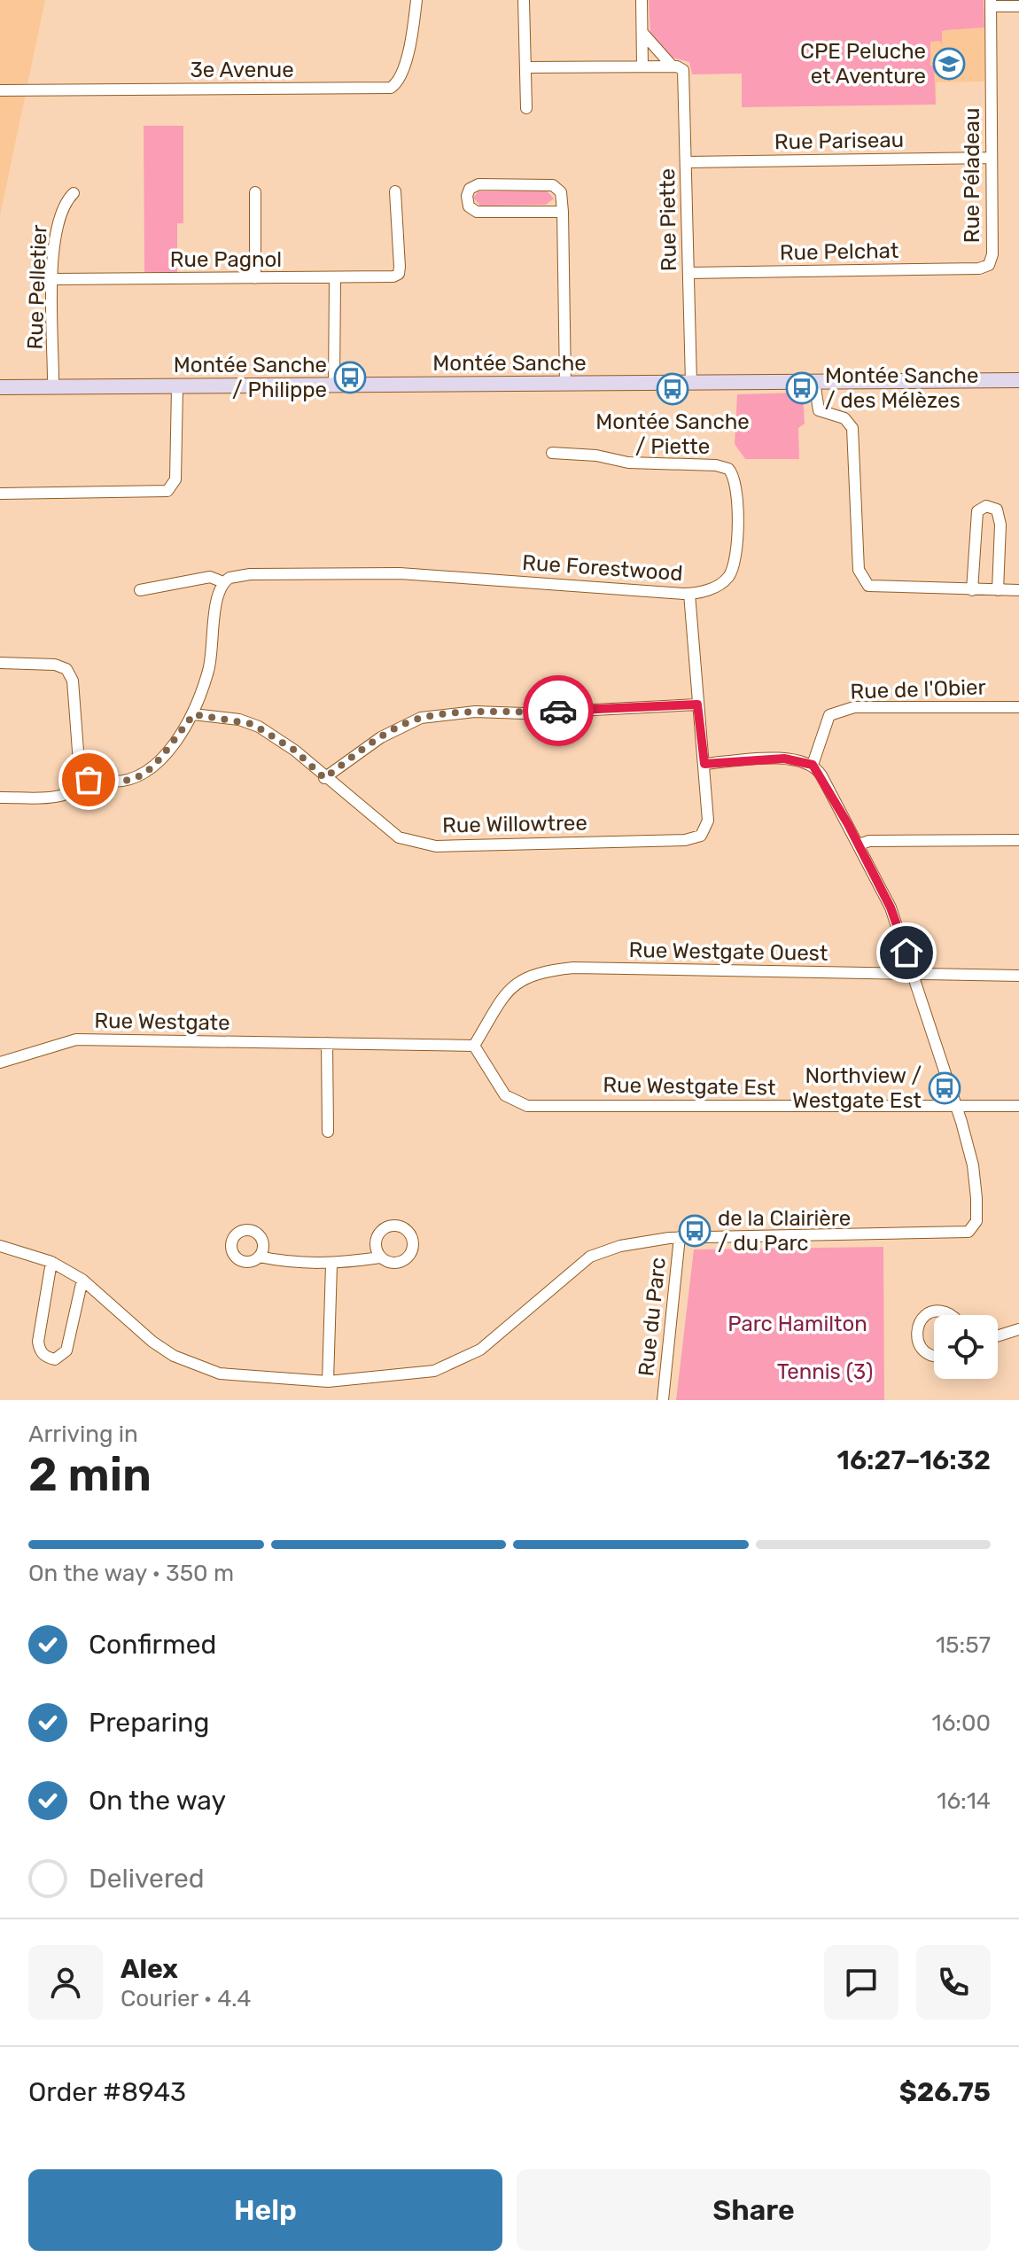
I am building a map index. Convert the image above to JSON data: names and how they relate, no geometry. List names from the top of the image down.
{
  "streets": {
    "street": [
      "3e Avenue",
      "Rue Pariseau",
      "Rue Péladeau",
      "Rue Piette",
      "Rue Pelchat",
      "Rue Pagnol",
      "Rue Pelletier",
      "Montée Sanche",
      "Rue Forestwood",
      "Rue de l'Obier",
      "Rue Willowtree",
      "Rue Westgate Ouest",
      "Rue Westgate",
      "Rue Westgate Est",
      "Rue du Parc"
    ]
  },
  "crossings": [
    ["Rue Pariseau", "Rue Péladeau"],
    ["Rue Pariseau", "Rue Piette"],
    ["Rue Péladeau", "Rue Pelchat"],
    ["Rue Piette", "Rue Pelchat"],
    ["Rue Piette", "Montée Sanche"],
    ["Rue Pagnol", "Rue Pelletier"],
    ["Rue Pelletier", "Montée Sanche"],
    ["Rue Forestwood", "Rue Willowtree"],
    ["Rue Westgate Ouest", "Rue Westgate"],
    ["Rue Westgate Ouest", "Rue Westgate Est"],
    ["Rue Westgate", "Rue Westgate Est"]
  ],
  "parks": ["Parc Hamilton", "Tennis (3)"],
  "places": {
    "school or university": ["CPE Peluche et Aventure"],
    "bus stop": [
      "Montée Sanche / Philippe",
      "Montée Sanche / des Mélèzes",
      "Montée Sanche / Piette",
      "Northview / Westgate Est",
      "de la Clairière / du Parc"
    ]
  },
  "page": {
    "heading": ["2 min", "Arriving in", "16:27–16:32"],
    "panel": [
      "Alex",
      "Courier · 4.4",
      "Order #8943",
      "$26.75"
    ],
    "bar": "On the way · 350 m",
    "list": [
      ["Confirmed", "15:57"],
      ["Preparing", "16:00"],
      ["On the way", "16:14"],
      "Delivered"
    ],
    "buttons": ["Help", "Share"]
  }
}
